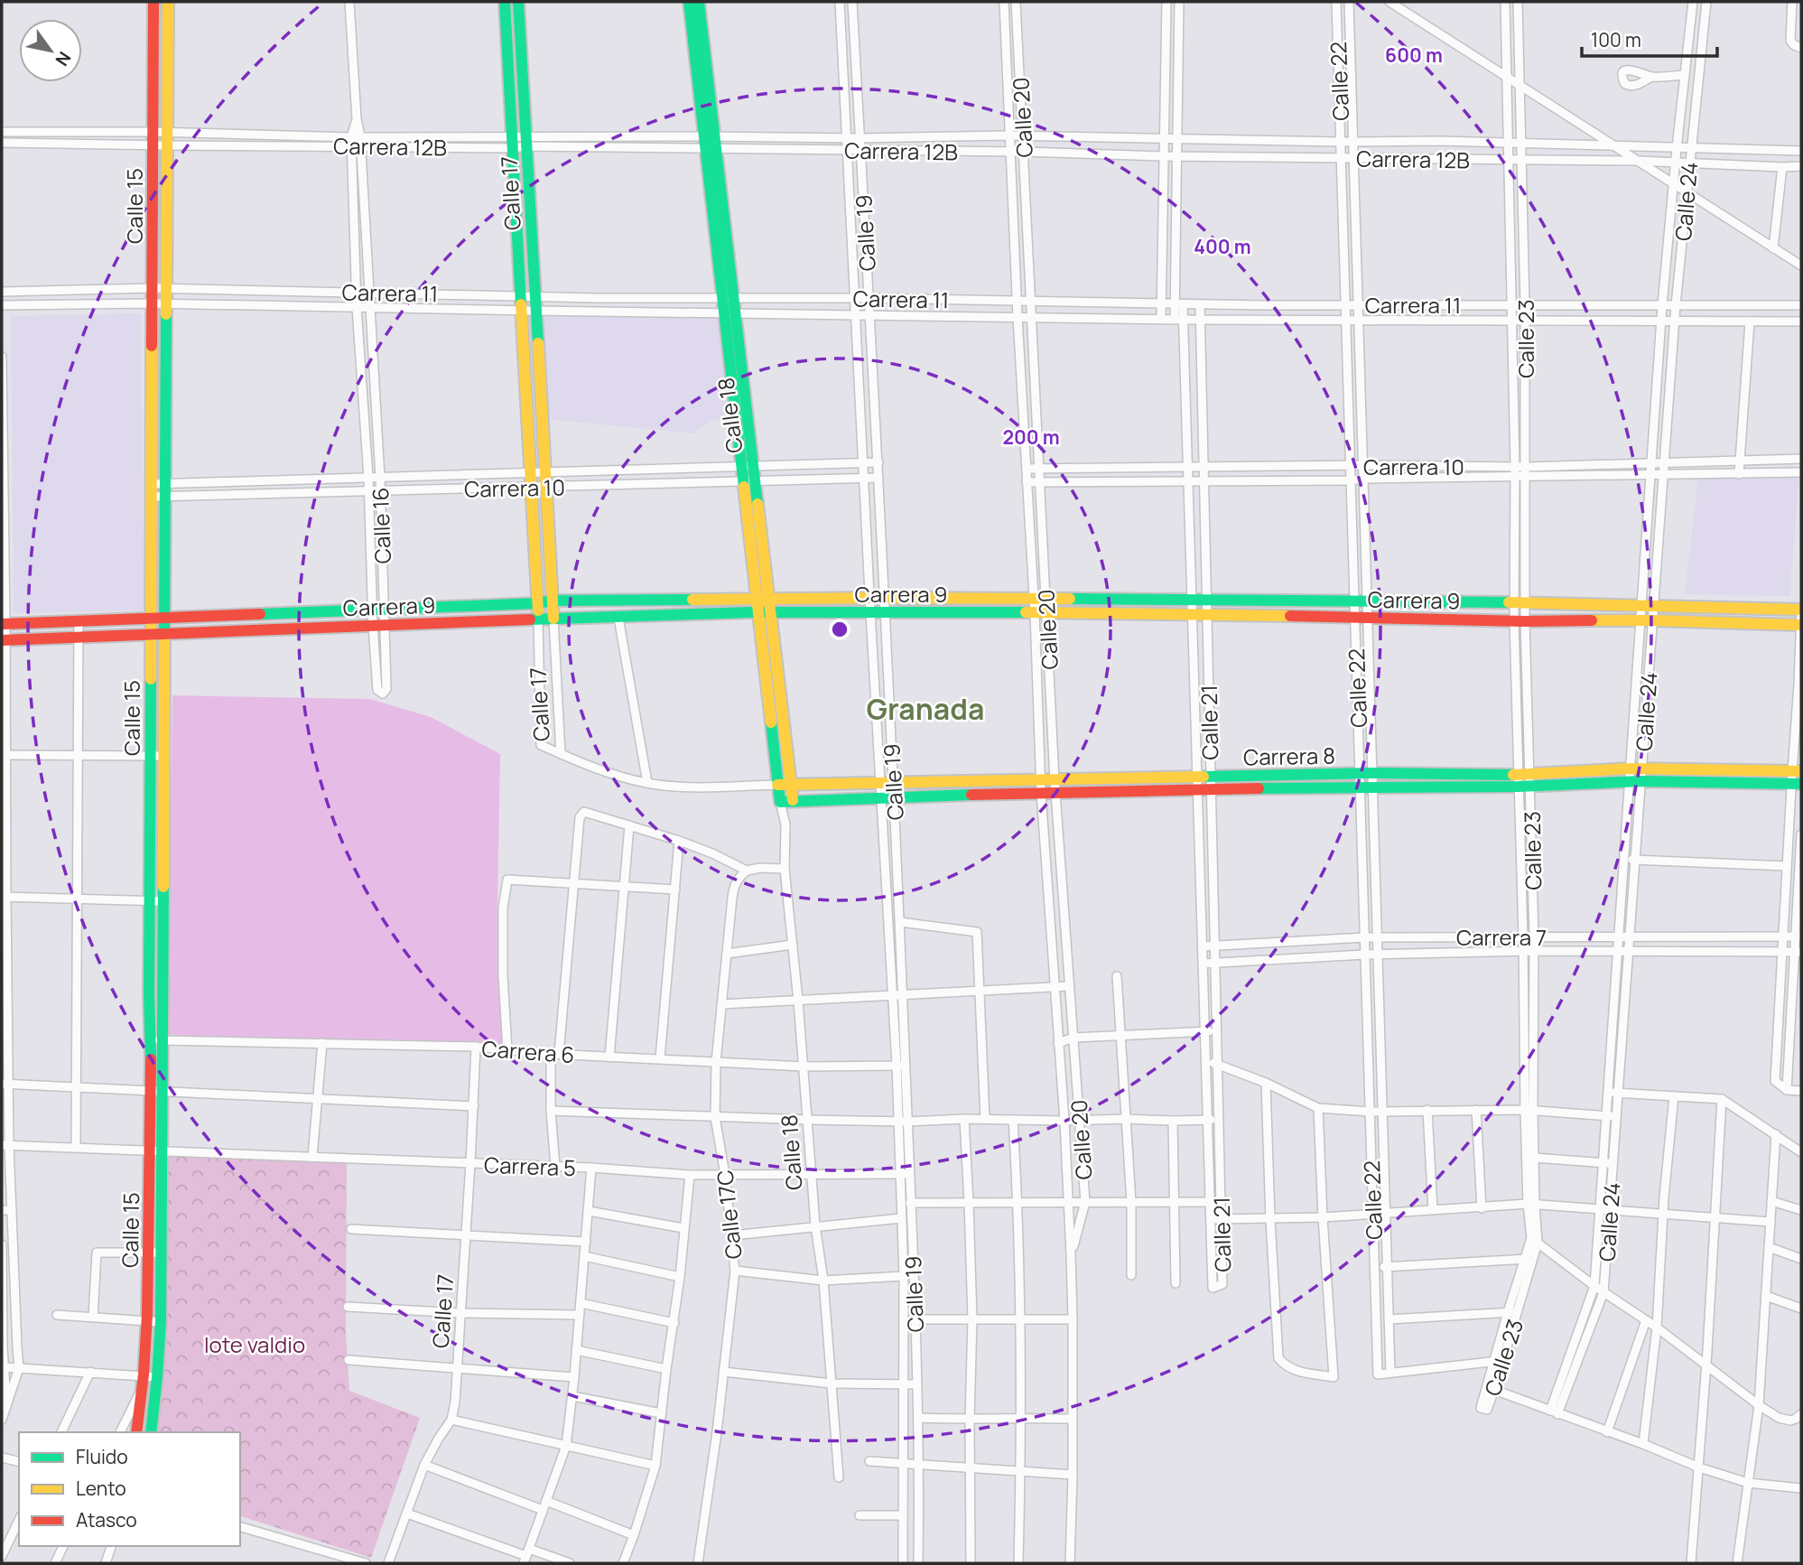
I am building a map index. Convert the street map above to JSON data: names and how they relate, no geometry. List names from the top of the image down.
{
  "streets": {
    "street": [
      "Calle 22",
      "Calle 20",
      "Carrera 12B",
      "Calle 17",
      "Calle 24",
      "Calle 15",
      "Calle 19",
      "Carrera 11",
      "Calle 23",
      "Calle 18",
      "Carrera 10",
      "Calle 16",
      "Carrera 9",
      "Calle 21",
      "Carrera 8",
      "Carrera 7",
      "Carrera 6",
      "Carrera 5",
      "Calle 17C"
    ]
  },
  "crossings": [
    ["Calle 22", "Carrera 12B"],
    ["Calle 22", "Carrera 11"],
    ["Calle 22", "Carrera 10"],
    ["Calle 22", "Carrera 9"],
    ["Calle 22", "Carrera 8"],
    ["Calle 22", "Carrera 7"],
    ["Calle 20", "Carrera 12B"],
    ["Calle 20", "Carrera 11"],
    ["Calle 20", "Carrera 10"],
    ["Calle 20", "Carrera 9"],
    ["Calle 20", "Carrera 8"],
    ["Carrera 12B", "Calle 17"],
    ["Carrera 12B", "Calle 24"],
    ["Carrera 12B", "Calle 15"],
    ["Carrera 12B", "Calle 19"],
    ["Carrera 12B", "Calle 23"],
    ["Carrera 12B", "Calle 18"],
    ["Carrera 12B", "Calle 16"],
    ["Carrera 12B", "Calle 21"],
    ["Calle 17", "Carrera 11"],
    ["Calle 17", "Carrera 10"],
    ["Calle 17", "Carrera 9"],
    ["Calle 17", "Carrera 6"],
    ["Calle 17", "Carrera 5"],
    ["Calle 24", "Carrera 11"],
    ["Calle 24", "Calle 23"],
    ["Calle 24", "Carrera 10"],
    ["Calle 24", "Carrera 9"],
    ["Calle 24", "Carrera 8"],
    ["Calle 24", "Carrera 7"],
    ["Calle 15", "Carrera 11"],
    ["Calle 15", "Carrera 10"],
    ["Calle 15", "Carrera 9"],
    ["Calle 15", "Carrera 6"],
    ["Calle 15", "Carrera 5"],
    ["Calle 19", "Carrera 11"],
    ["Calle 19", "Carrera 10"],
    ["Calle 19", "Carrera 9"],
    ["Calle 19", "Carrera 8"],
    ["Calle 19", "Carrera 6"],
    ["Calle 19", "Carrera 5"],
    ["Carrera 11", "Calle 23"],
    ["Carrera 11", "Calle 18"],
    ["Carrera 11", "Calle 16"],
    ["Carrera 11", "Calle 21"],
    ["Calle 23", "Carrera 10"],
    ["Calle 23", "Carrera 9"],
    ["Calle 23", "Carrera 8"],
    ["Calle 23", "Carrera 7"],
    ["Calle 18", "Carrera 10"],
    ["Calle 18", "Carrera 9"],
    ["Calle 18", "Carrera 8"],
    ["Calle 18", "Carrera 6"],
    ["Calle 18", "Carrera 5"],
    ["Carrera 10", "Calle 16"],
    ["Carrera 10", "Calle 21"],
    ["Calle 16", "Carrera 9"],
    ["Carrera 9", "Calle 21"],
    ["Calle 21", "Carrera 8"],
    ["Calle 21", "Carrera 7"],
    ["Carrera 6", "Calle 17C"],
    ["Carrera 5", "Calle 17C"]
  ],
  "districts": ["Granada"],
  "parks": ["lote valdio"],
  "legend": ["Fluido", "Lento", "Atasco"],
  "scale_bar": "100 m",
  "north": "bottom right",
  "rings": ["600 m", "400 m", "200 m"]
}
